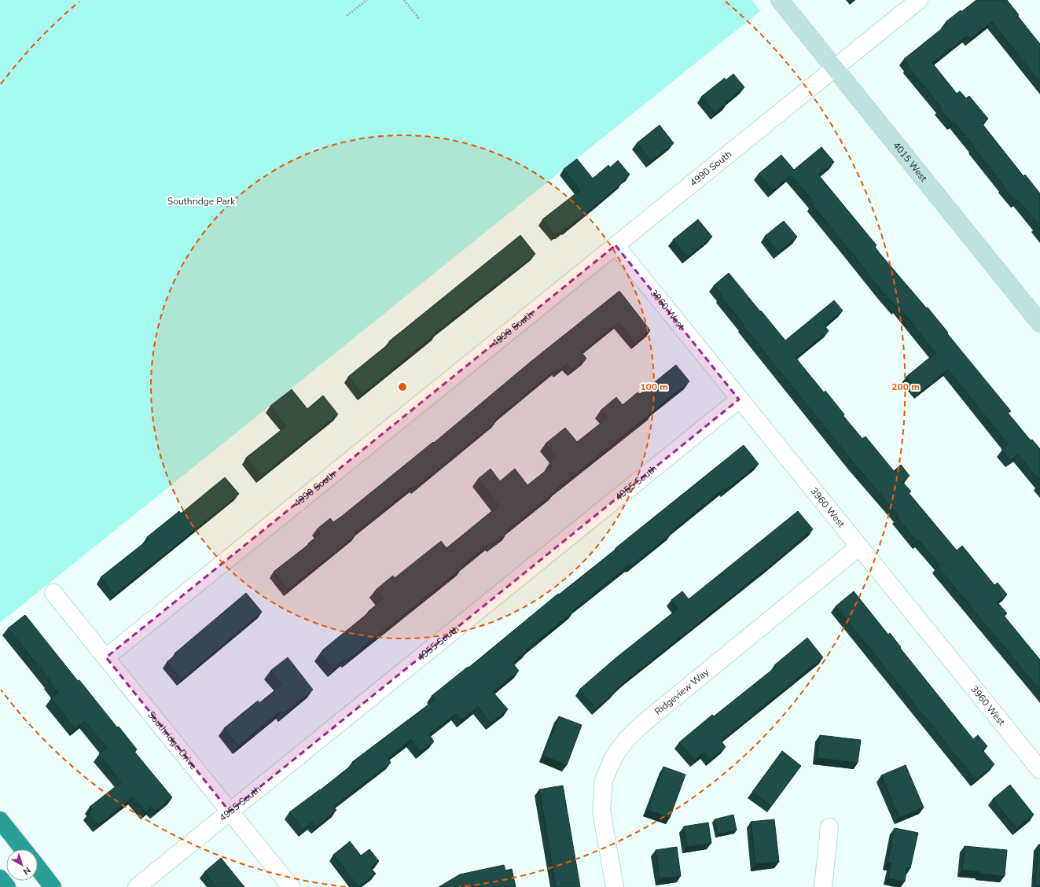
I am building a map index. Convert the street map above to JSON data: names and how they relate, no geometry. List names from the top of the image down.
{
  "streets": {
    "street": [
      "4015 West",
      "4990 South",
      "3960 West",
      "4955 South",
      "Ridgeview Way",
      "Southridge Drive"
    ]
  },
  "crossings": [
    ["4015 West", "4990 South"],
    ["4990 South", "3960 West"],
    ["4990 South", "Southridge Drive"],
    ["3960 West", "4955 South"],
    ["3960 West", "Ridgeview Way"],
    ["4955 South", "Southridge Drive"]
  ],
  "parks": ["Southridge Park"],
  "north": "bottom right",
  "rings": ["100 m", "200 m"]
}
